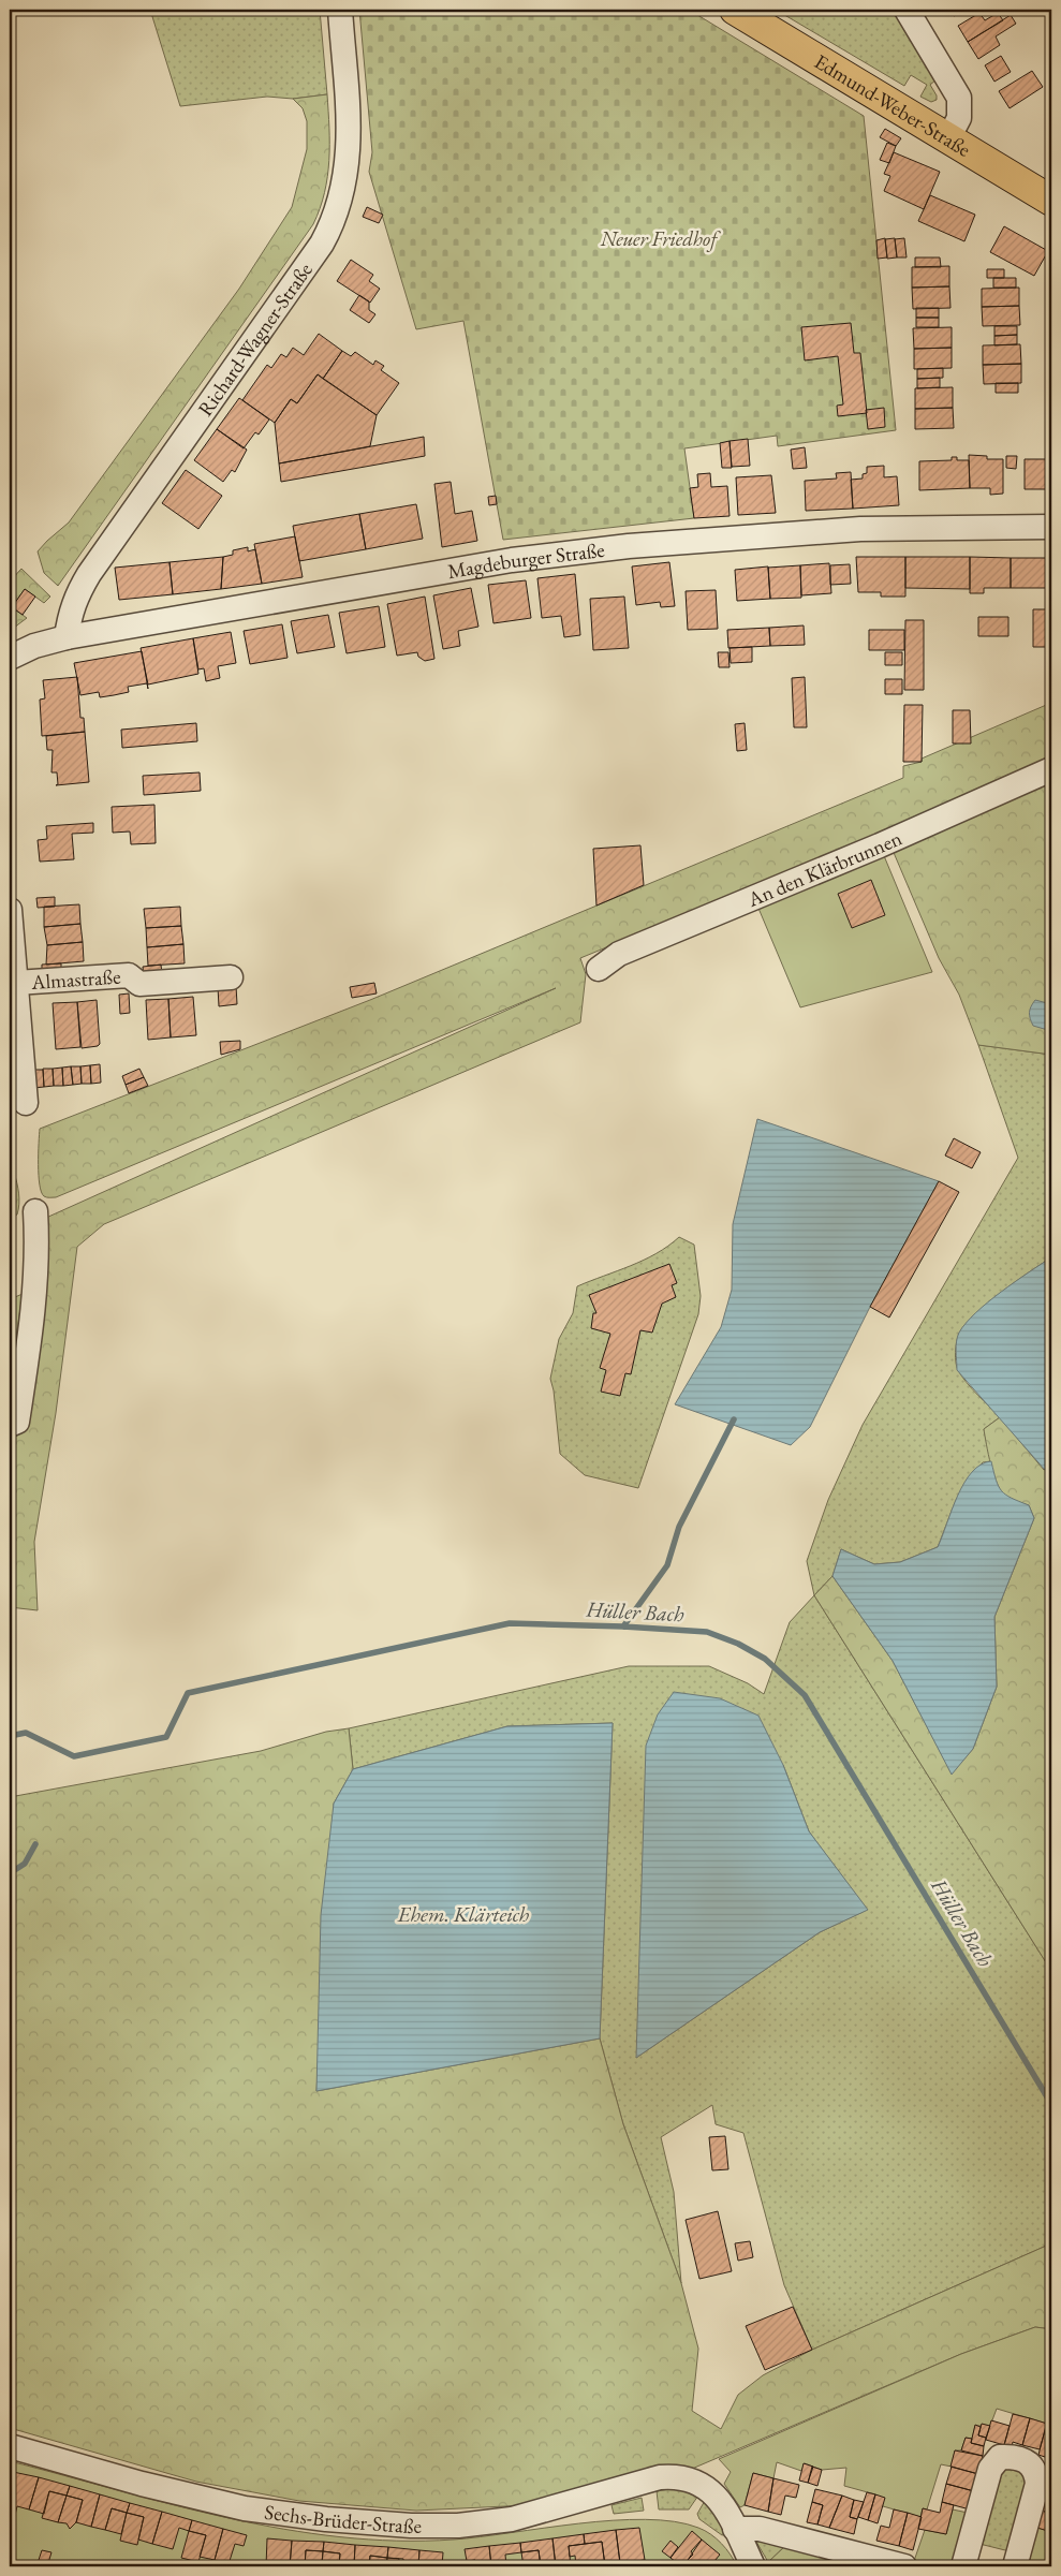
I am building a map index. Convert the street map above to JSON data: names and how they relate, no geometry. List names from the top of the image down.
{
  "streets": {
    "main road": ["Edmund-Weber-Straße"],
    "street": [
      "Richard-Wagner-Straße",
      "Magdeburger Straße",
      "An den Klärbrunnen",
      "Almastraße",
      "Sechs-Brüder-Straße"
    ]
  },
  "crossings": [
    ["Richard-Wagner-Straße", "Magdeburger Straße"]
  ],
  "water": ["Hüller Bach", "Ehem. Klärteich"],
  "parks": ["Neuer Friedhof"]
}
